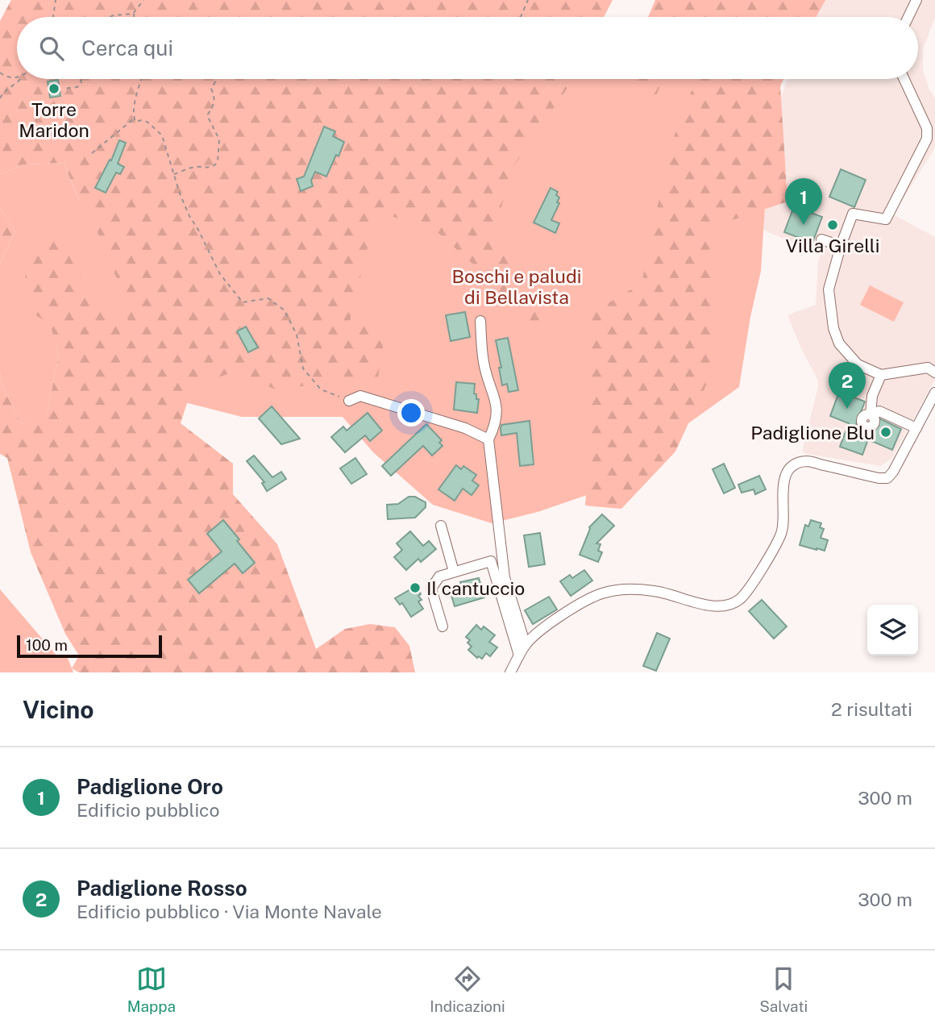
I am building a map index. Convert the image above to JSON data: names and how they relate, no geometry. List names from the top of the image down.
{
  "parks": ["Boschi e paludi di Bellavista"],
  "places": [
    "Torre Maridon",
    "Villa Girelli",
    "Padiglione Blu",
    "Il cantuccio"
  ],
  "scale_bar": "100 m",
  "page": {
    "search": "Cerca qui",
    "pins": ["1", "2"],
    "scale": "100 m",
    "heading": ["Vicino", "2 risultati"],
    "list": [
      {
        "mark": "1",
        "name": "Padiglione Oro",
        "note": "Edificio pubblico",
        "value": "300 m"
      },
      {
        "mark": "2",
        "name": "Padiglione Rosso",
        "note": "Edificio pubblico · Via Monte Navale",
        "value": "300 m"
      }
    ],
    "nav": ["Mappa", "Indicazioni", "Salvati"]
  }
}
